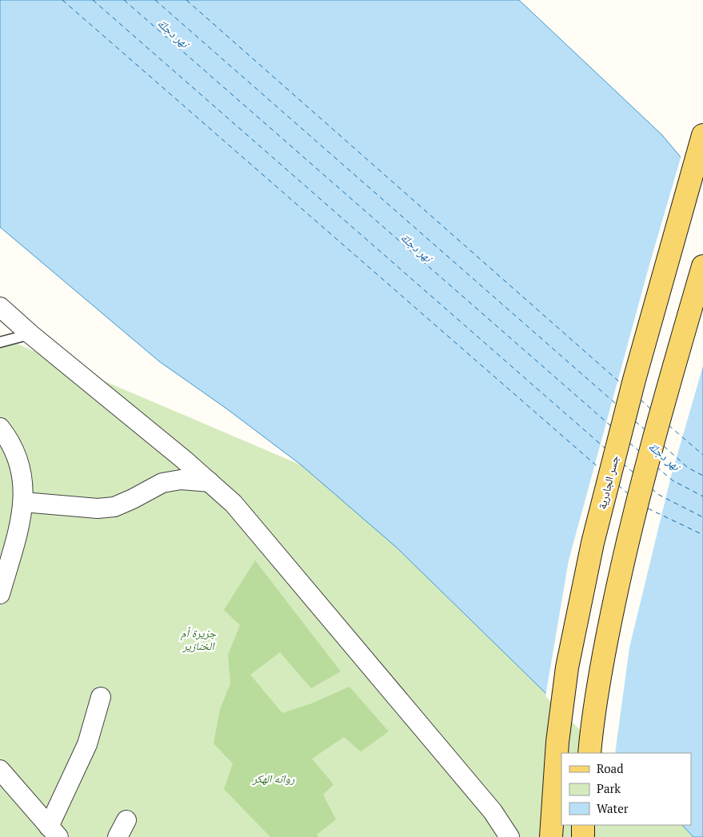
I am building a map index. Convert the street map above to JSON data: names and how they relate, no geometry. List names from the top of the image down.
{
  "streets": {
    "main road": ["جسر الجادرية"]
  },
  "water": ["نهر دجلة"],
  "parks": ["جزيرة أم الخنازير", "روانه الهكر"],
  "legend": ["Road", "Park", "Water"]
}
